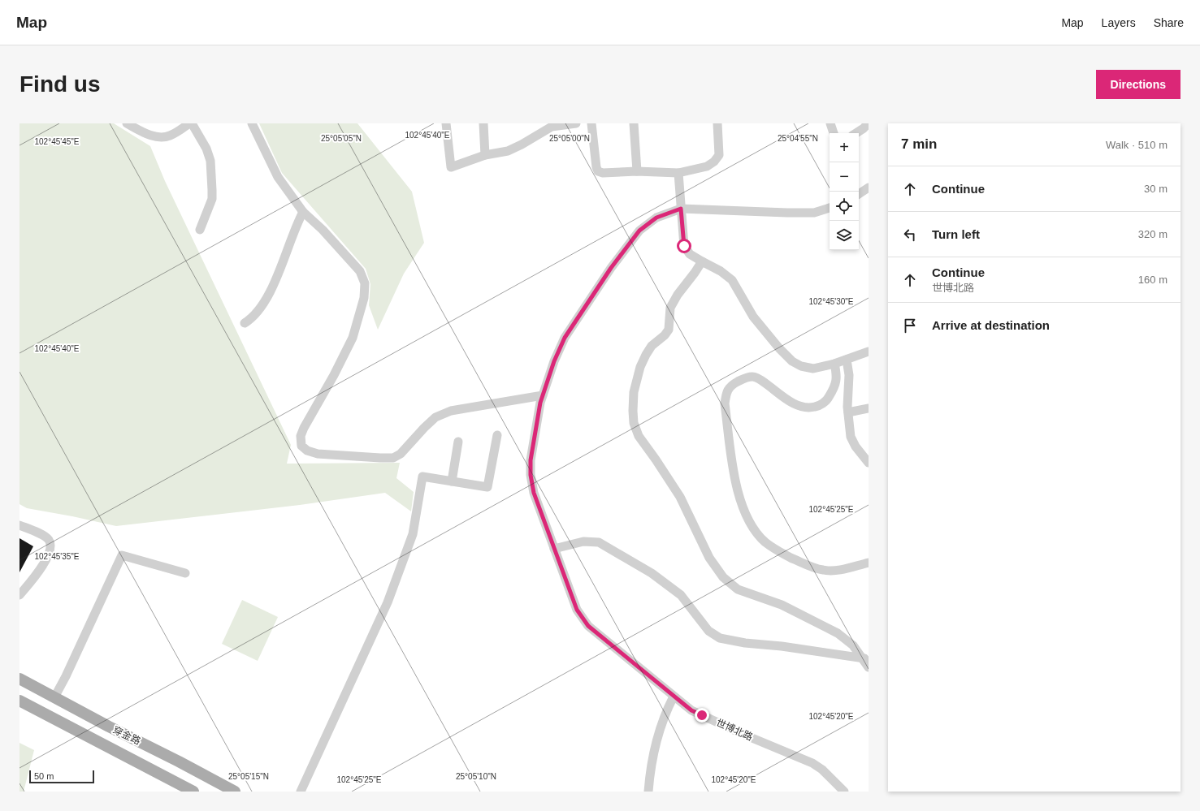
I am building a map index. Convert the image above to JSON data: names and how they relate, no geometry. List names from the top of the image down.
{
  "streets": {
    "main road": ["穿金路"],
    "street": ["世博北路"]
  },
  "scale_bar": "50 m",
  "page": {
    "header": "Map",
    "nav": ["Map", "Layers", "Share"],
    "buttons": "Directions",
    "title": "Find us",
    "heading": ["7 min", "Walk · 510 m"],
    "map_buttons": ["+", "−"],
    "list": [
      ["Continue", "30 m"],
      ["Turn left", "320 m"],
      ["Continue", "世博北路", "160 m"],
      "Arrive at destination"
    ],
    "scale": "50 m"
  },
  "coordinates": [
    "102°45'40\"E",
    "25°05'05\"N",
    "25°05'00\"N",
    "25°04'55\"N",
    "102°45'45\"E",
    "102°45'30\"E",
    "102°45'25\"E",
    "102°45'35\"E",
    "102°45'20\"E",
    "25°05'15\"N",
    "25°05'10\"N"
  ]
}
